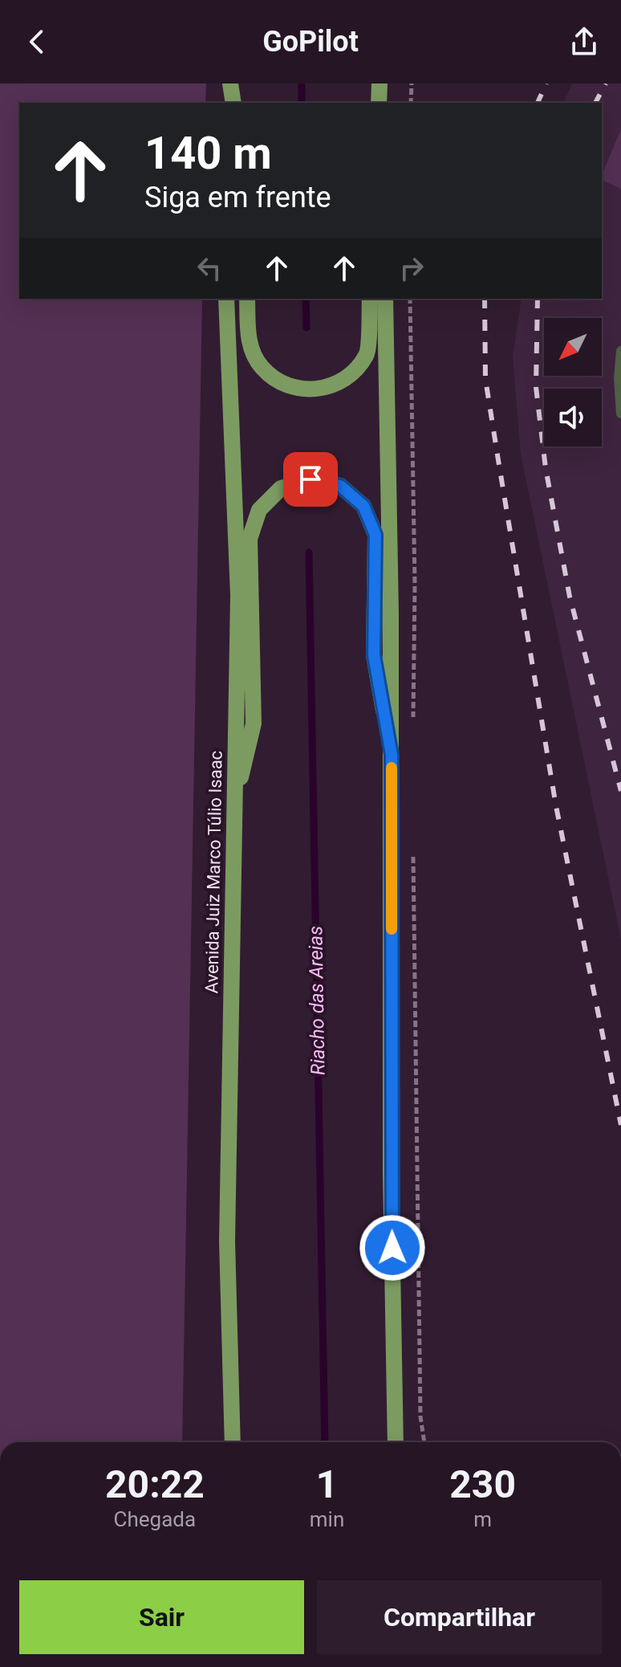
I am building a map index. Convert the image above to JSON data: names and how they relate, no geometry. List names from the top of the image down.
{
  "streets": {
    "main road": ["Avenida Juiz Marco Túlio Isaac"]
  },
  "water": ["Riacho das Areias"],
  "north": "bottom left",
  "page": {
    "header": "GoPilot",
    "turn": ["140 m", "Siga em frente"],
    "eta": [
      "20:22",
      "Chegada",
      "1",
      "min",
      "230",
      "m"
    ],
    "buttons": ["Sair", "Compartilhar"]
  }
}
